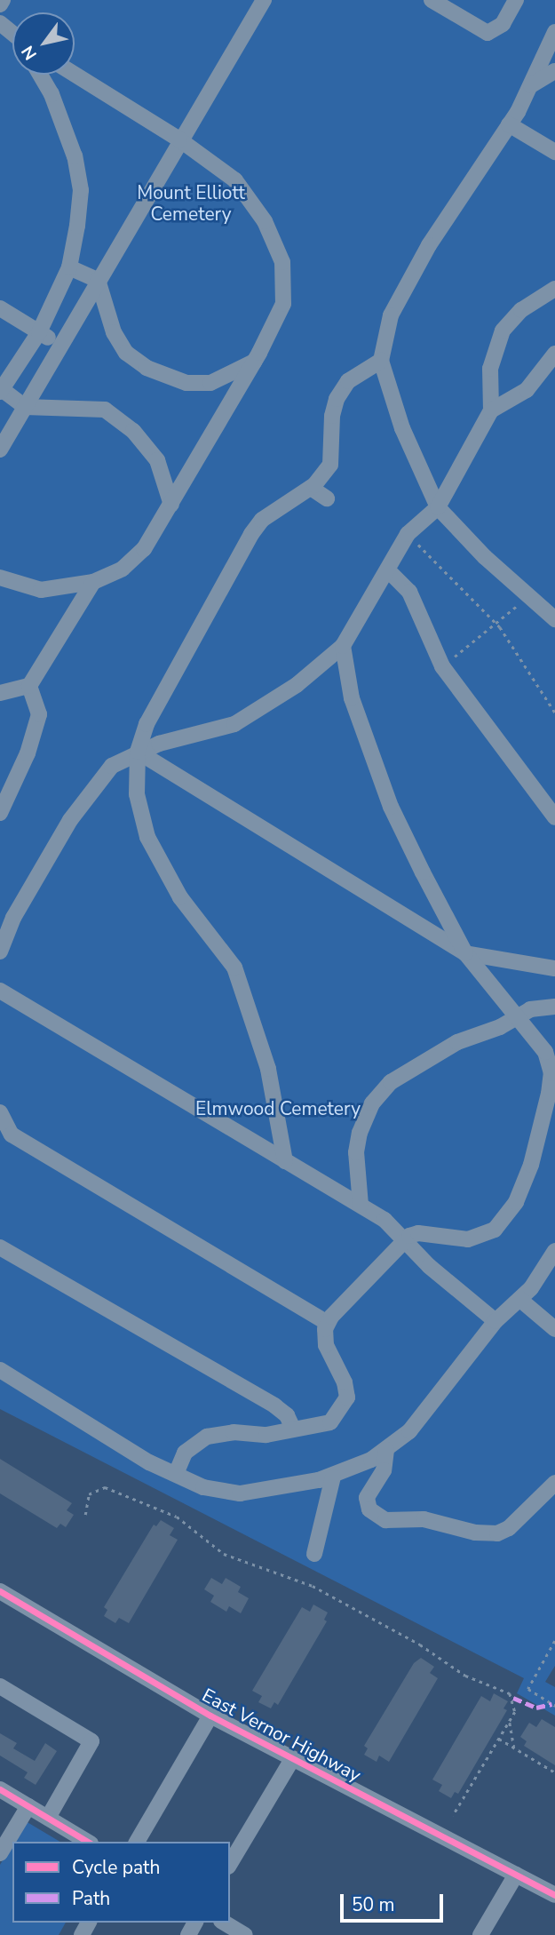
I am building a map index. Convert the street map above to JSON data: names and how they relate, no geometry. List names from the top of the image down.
{
  "streets": {
    "street": ["East Vernor Highway"]
  },
  "parks": ["Mount Elliott Cemetery", "Elmwood Cemetery"],
  "legend": ["Cycle path", "Path"],
  "scale_bar": "50 m",
  "north": "bottom left"
}
